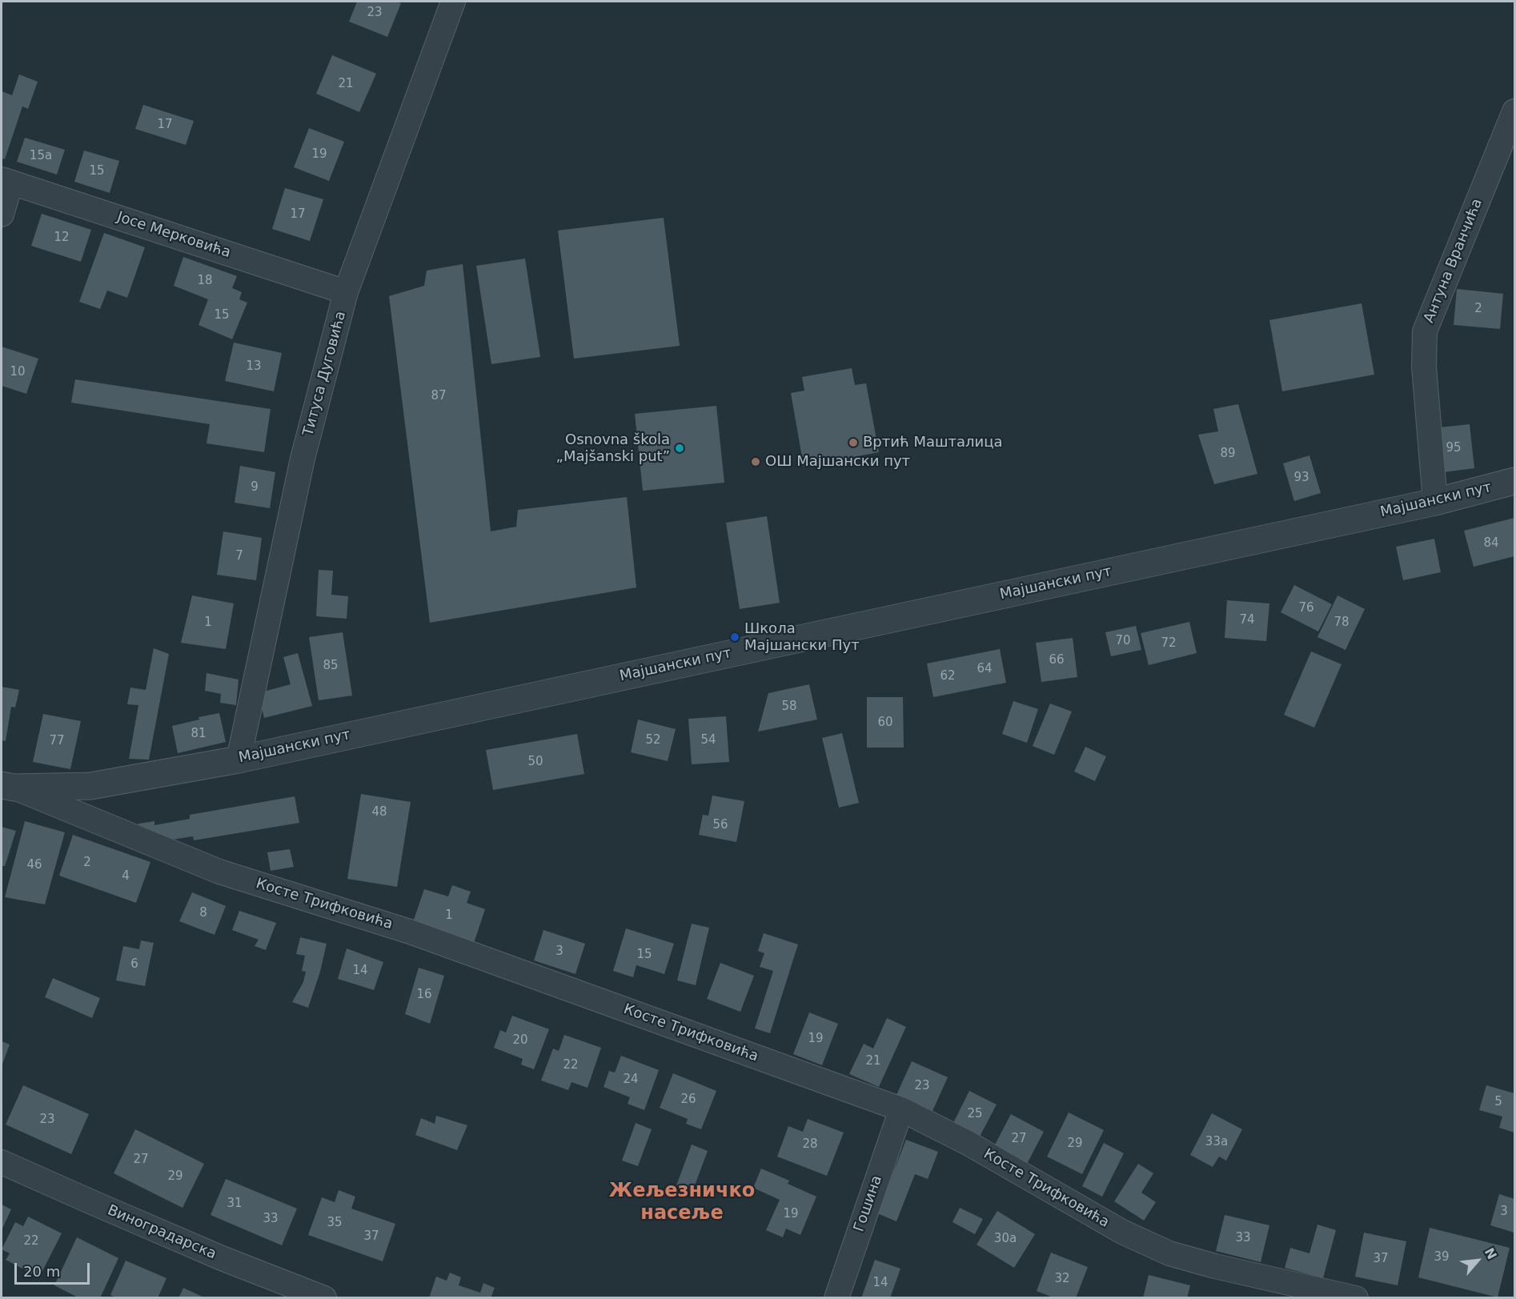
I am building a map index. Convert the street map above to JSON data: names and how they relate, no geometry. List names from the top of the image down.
{
  "streets": {
    "street": [
      "Јосе Мерковића",
      "Антуна Вранчића",
      "Титуса Дуговића",
      "Мајшански пут",
      "Косте Трифковића",
      "Гошина",
      "Виноградарска"
    ]
  },
  "crossings": [
    ["Јосе Мерковића", "Титуса Дуговића"],
    ["Антуна Вранчића", "Мајшански пут"],
    ["Титуса Дуговића", "Мајшански пут"],
    ["Мајшански пут", "Косте Трифковића"],
    ["Косте Трифковића", "Гошина"]
  ],
  "districts": ["Жељезничко насеље"],
  "places": [
    "Вртић Машталица",
    "Osnovna škola „Majšanski put”",
    "ОШ Мајшански пут",
    "Школа Мајшански Пут"
  ],
  "house_numbers": [
    "23",
    "21",
    "17",
    "19",
    "15a",
    "15",
    "17",
    "12",
    "18",
    "2",
    "15",
    "13",
    "10",
    "87",
    "95",
    "89",
    "93",
    "9",
    "84",
    "7",
    "76",
    "74",
    "1",
    "78",
    "70",
    "72",
    "66",
    "85",
    "64",
    "62",
    "58",
    "60",
    "81",
    "52",
    "54",
    "77",
    "50",
    "48",
    "56",
    "2",
    "46",
    "4",
    "8",
    "1",
    "3",
    "15",
    "6",
    "14",
    "16",
    "19",
    "20",
    "21",
    "22",
    "24",
    "23",
    "26",
    "5",
    "25",
    "23",
    "27",
    "33a",
    "29",
    "28",
    "27",
    "29",
    "31",
    "3",
    "19",
    "33",
    "35",
    "37",
    "33",
    "30a",
    "22",
    "39",
    "37",
    "32",
    "14"
  ],
  "scale_bar": "20 m",
  "north": "top right"
}
